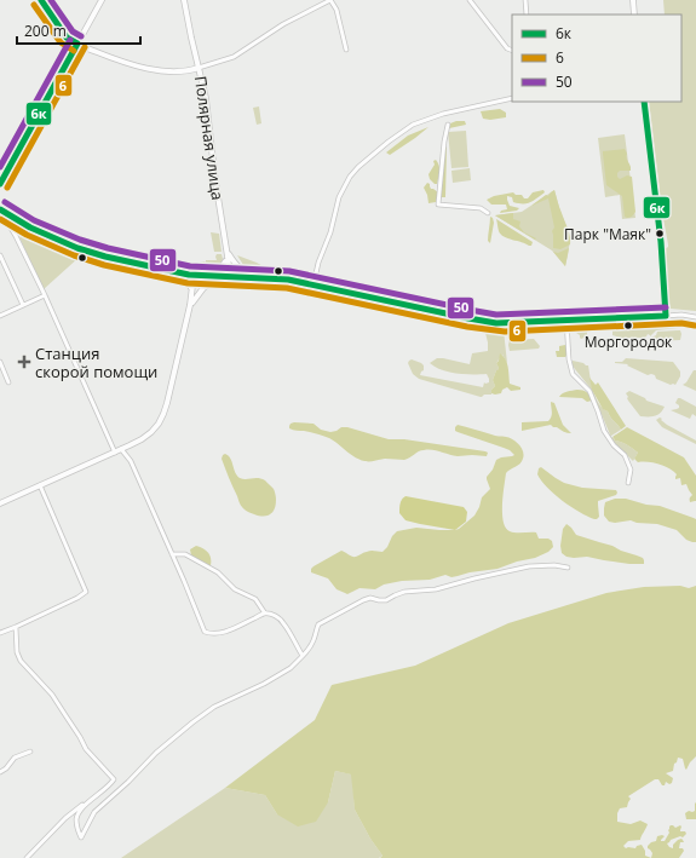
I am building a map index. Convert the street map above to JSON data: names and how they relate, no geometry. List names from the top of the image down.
{
  "streets": {
    "street": ["Полярная улица"]
  },
  "places": {
    "other": ["Парк \"Маяк\"", "Моргородок"],
    "health": ["Станция скорой помощи"]
  },
  "lines": ["transit line 6к", "transit line 50", "transit line 6"],
  "legend": ["6к", "6", "50"],
  "scale_bar": "200 m"
}
